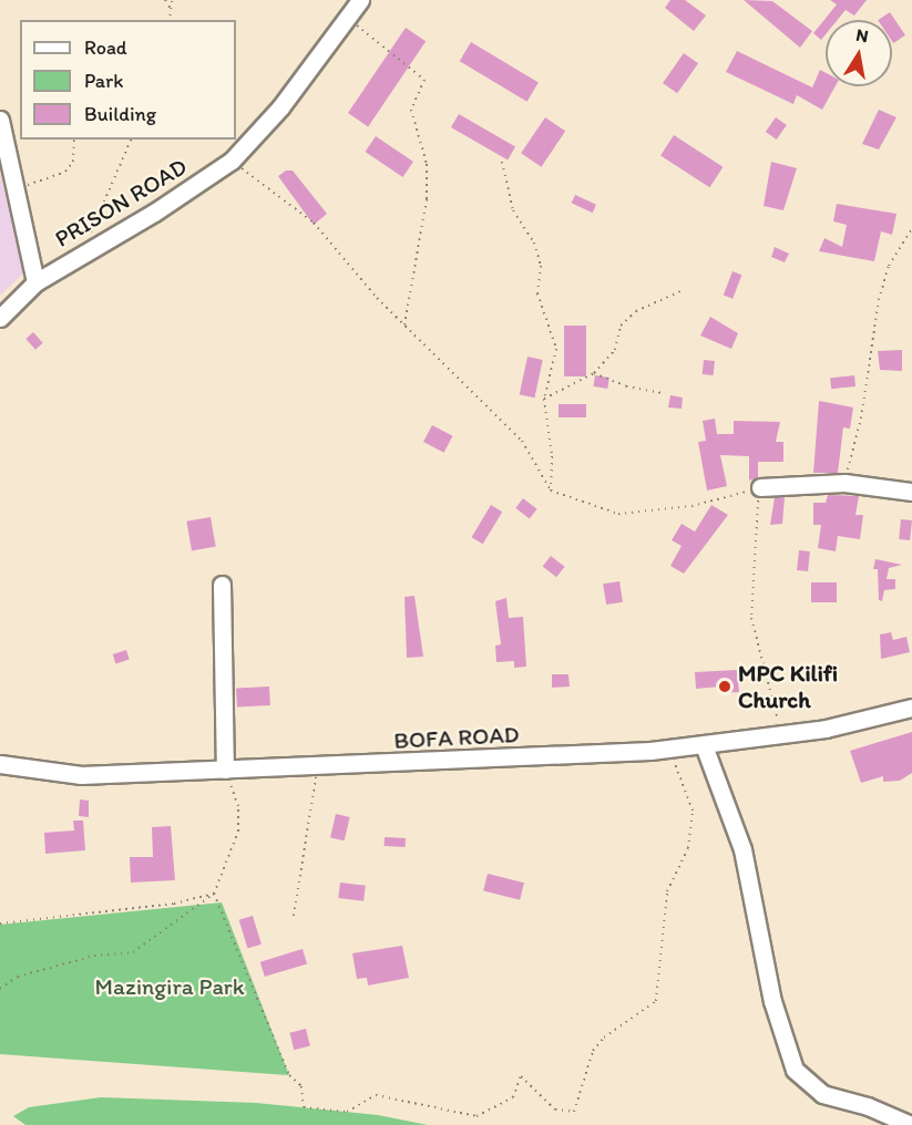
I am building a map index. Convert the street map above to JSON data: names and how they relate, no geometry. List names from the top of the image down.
{
  "streets": {
    "street": ["PRISON ROAD", "BOFA ROAD"]
  },
  "parks": ["Mazingira Park"],
  "places": ["MPC Kilifi Church"],
  "legend": ["Road", "Park", "Building"],
  "north": "top"
}
